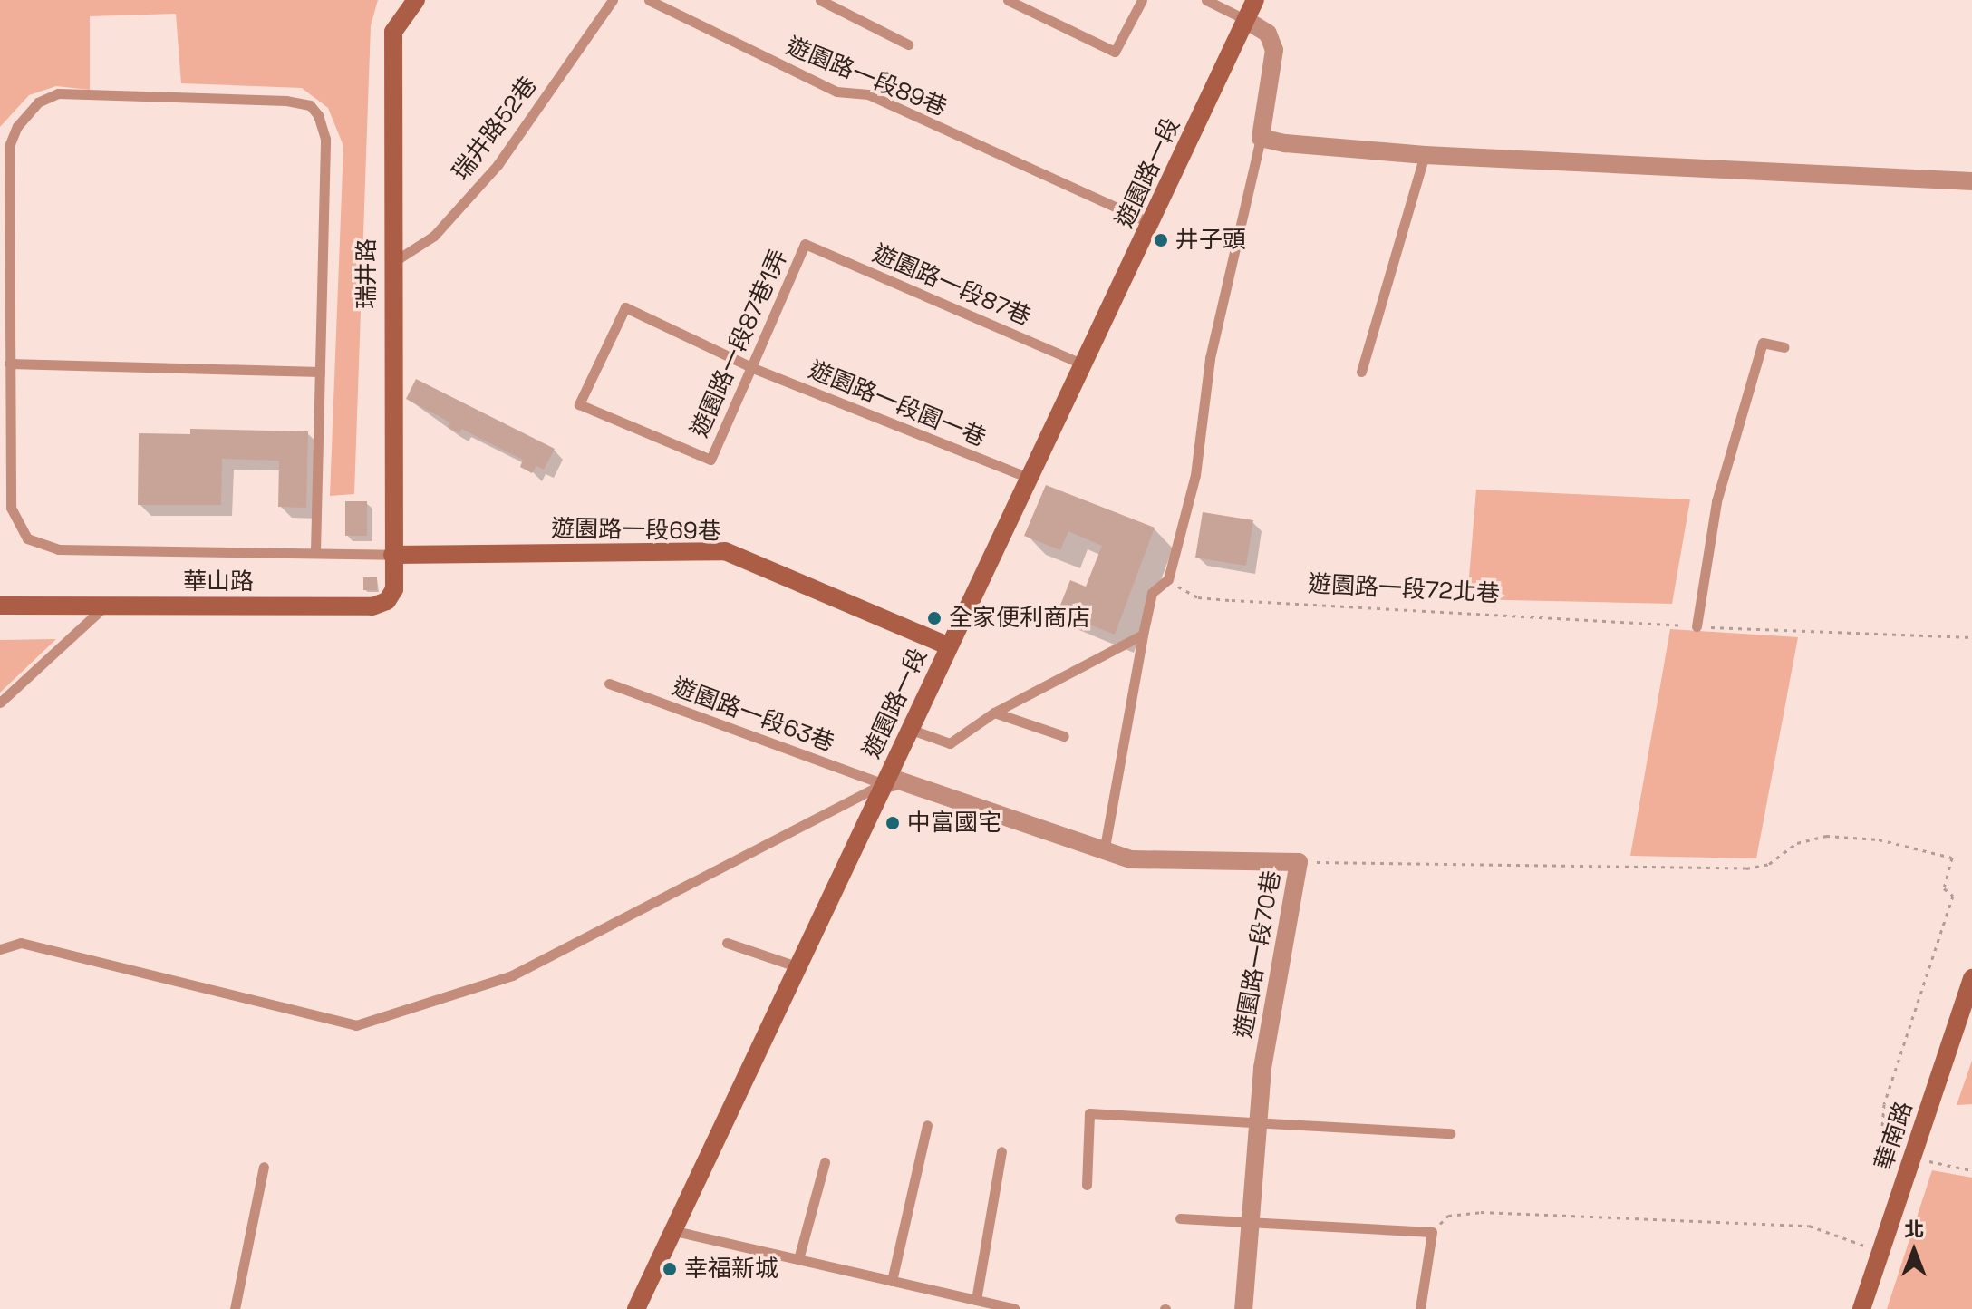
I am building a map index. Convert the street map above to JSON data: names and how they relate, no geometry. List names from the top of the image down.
{
  "streets": {
    "street": [
      "遊園路一段",
      "瑞井路",
      "遊園路一段69巷",
      "華山路",
      "遊園路一段70巷",
      "華南路"
    ],
    "lane": [
      "遊園路一段89巷",
      "瑞井路52巷",
      "遊園路一段87巷",
      "遊園路一段87巷1弄",
      "遊園路一段園一巷",
      "遊園路一段63巷"
    ],
    "path": ["遊園路一段72北巷"]
  },
  "crossings": [
    ["遊園路一段89巷", "遊園路一段"],
    ["瑞井路52巷", "瑞井路"],
    ["遊園路一段", "遊園路一段87巷"],
    ["遊園路一段", "遊園路一段園一巷"],
    ["遊園路一段", "遊園路一段69巷"],
    ["遊園路一段", "遊園路一段63巷"],
    ["遊園路一段", "遊園路一段70巷"],
    ["瑞井路", "遊園路一段69巷"],
    ["瑞井路", "華山路"],
    ["遊園路一段87巷", "遊園路一段87巷1弄"],
    ["遊園路一段87巷1弄", "遊園路一段園一巷"],
    ["遊園路一段69巷", "華山路"],
    ["遊園路一段63巷", "遊園路一段70巷"]
  ],
  "places": [
    "井子頭",
    "全家便利商店",
    "中富國宅",
    "幸福新城"
  ],
  "north": "top"
}
